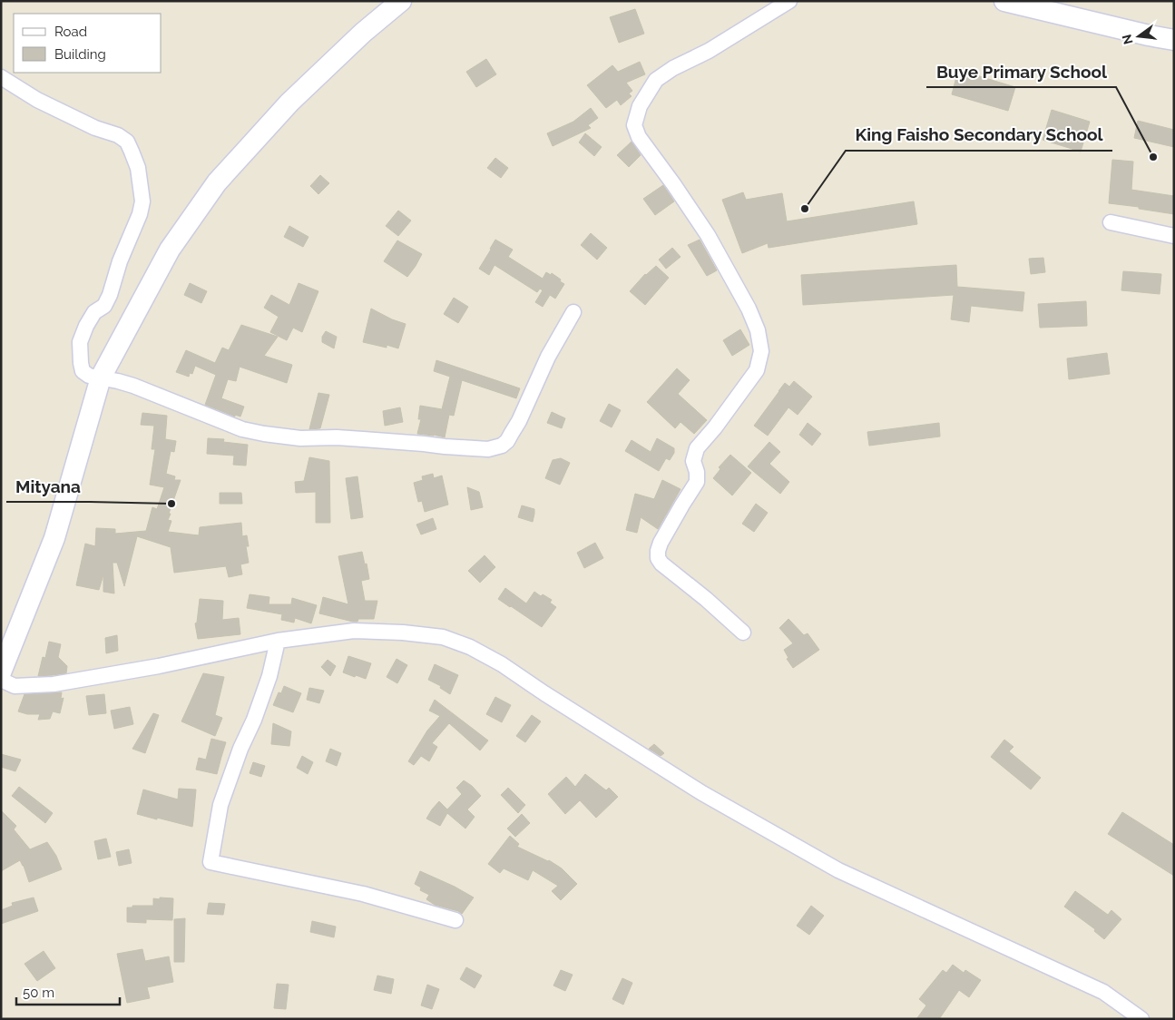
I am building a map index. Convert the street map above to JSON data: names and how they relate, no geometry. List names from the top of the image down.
{
  "places": ["Buye Primary School", "King Faisho Secondary School", "Mityana"],
  "legend": ["Road", "Building"],
  "scale_bar": "50 m",
  "north": "left"
}
